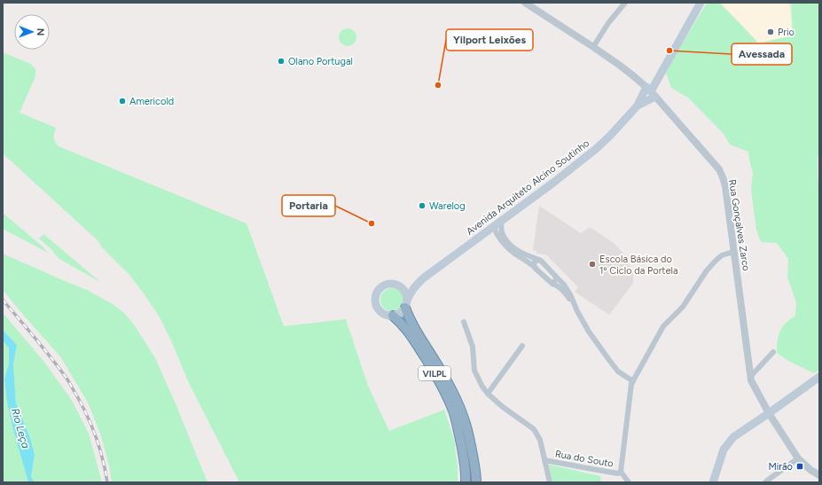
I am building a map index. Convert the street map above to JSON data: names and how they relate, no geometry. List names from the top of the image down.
{
  "streets": {
    "highway": ["VILPL"],
    "main road": ["Avenida Arquiteto Alcino Soutinho"],
    "street": ["Rua Gonçalves Zarco", "Rua do Souto"]
  },
  "crossings": [
    ["Avenida Arquiteto Alcino Soutinho", "Rua Gonçalves Zarco"],
    ["Avenida Arquiteto Alcino Soutinho", "VILPL"]
  ],
  "water": ["Rio Leça"],
  "places": {
    "other": [
      "Prio",
      "Avessada",
      "Olano Portugal",
      "Yilport Leixões",
      "Americold",
      "Warelog",
      "Portaria",
      "Escola Básica do 1º Ciclo da Portela"
    ],
    "transit": ["Mirão"]
  },
  "north": "right"
}
